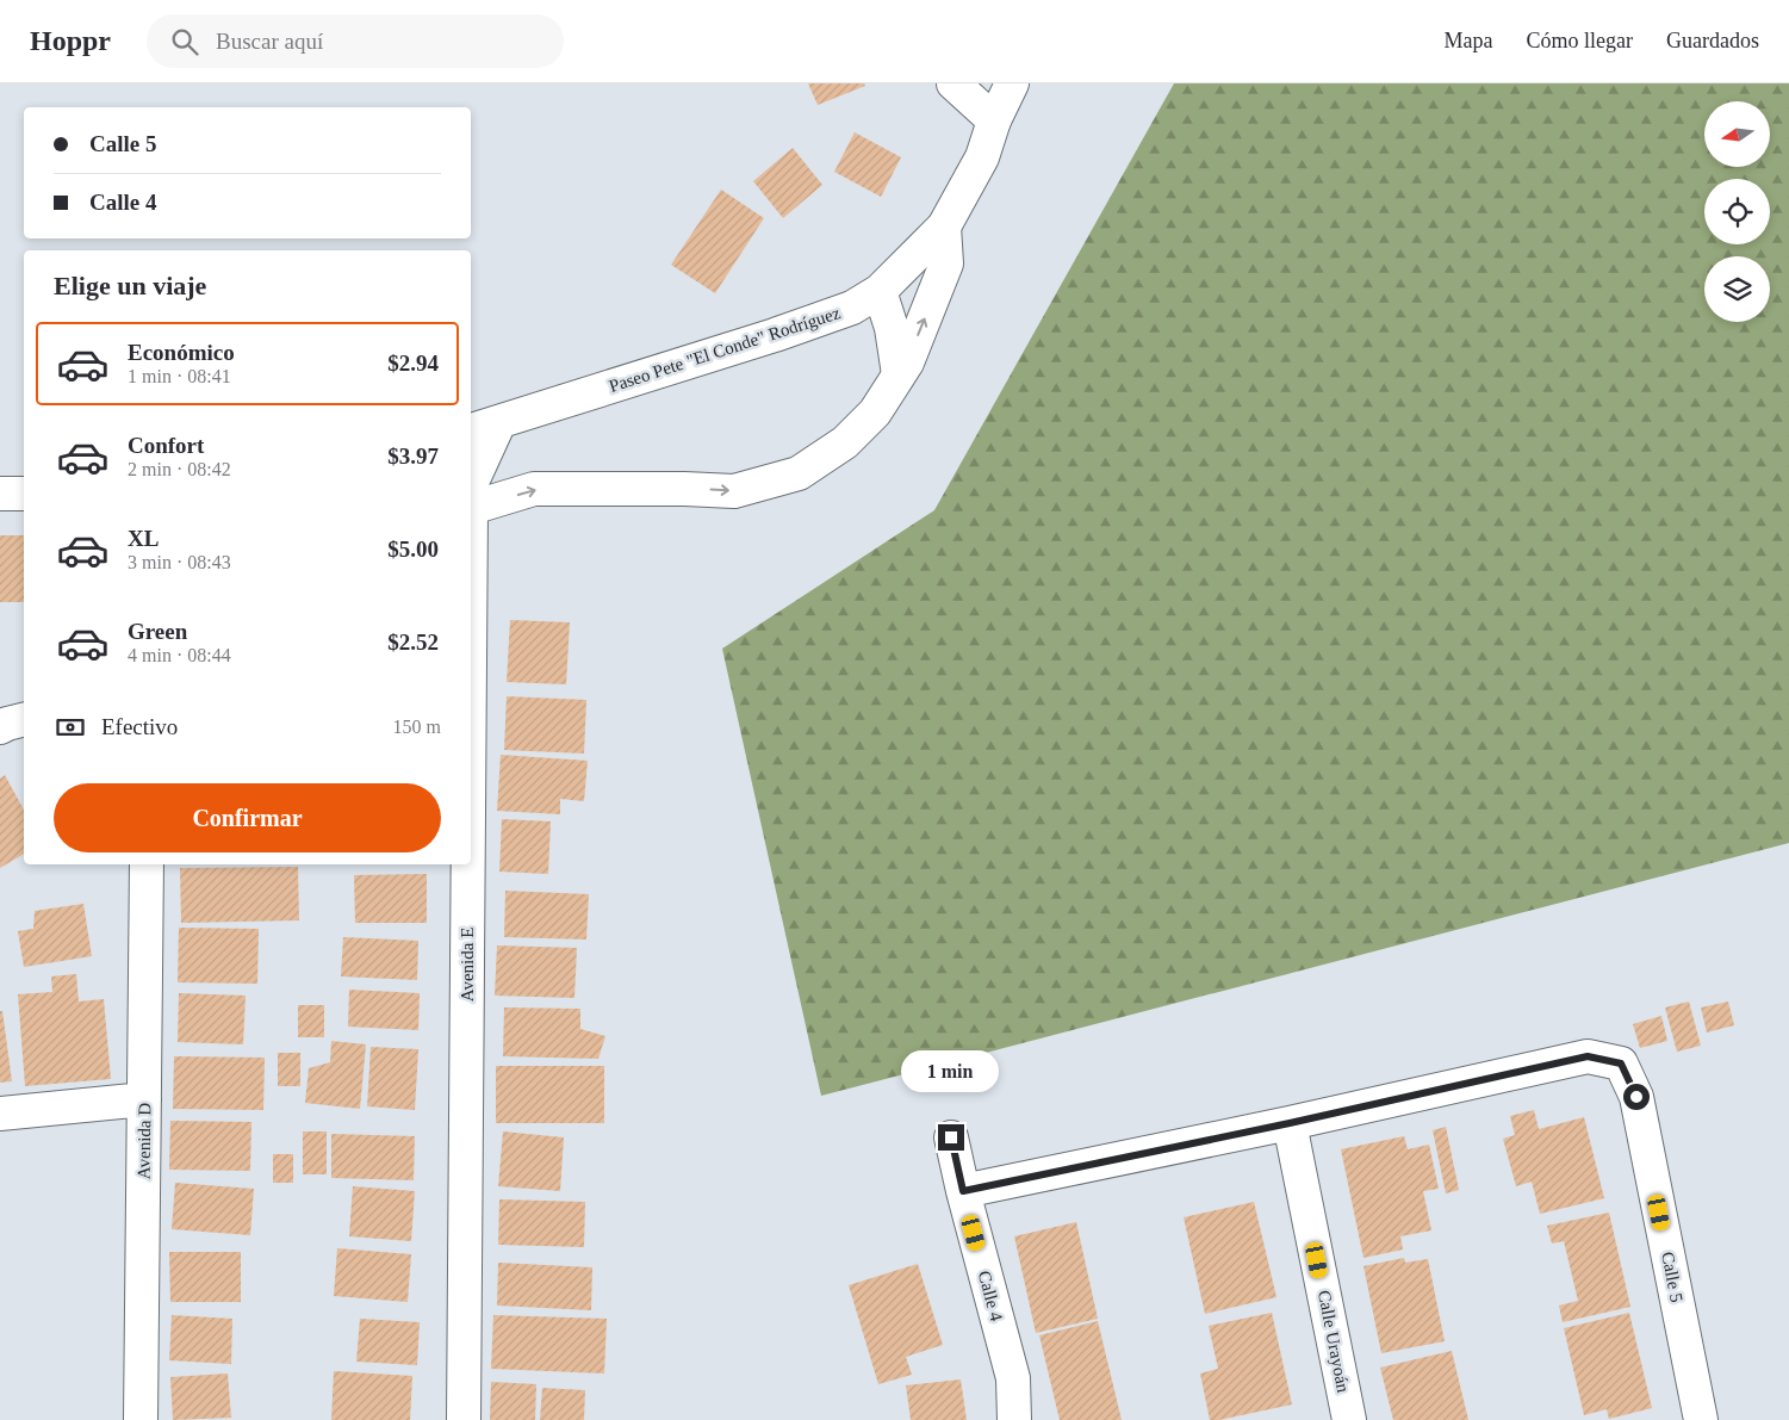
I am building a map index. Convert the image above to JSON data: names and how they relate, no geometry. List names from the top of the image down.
{
  "streets": {
    "street": [
      "Paseo Pete \"El Conde\" Rodríguez",
      "Avenida E",
      "Avenida D",
      "Calle 5",
      "Calle 4",
      "Calle Urayoán"
    ]
  },
  "crossings": [
    ["Calle 5", "Calle Urayoán"]
  ],
  "north": "left",
  "page": {
    "header": "Hoppr",
    "search": "Buscar aquí",
    "nav": ["Mapa", "Cómo llegar", "Guardados"],
    "banner": ["Calle 5", "Calle 4"],
    "heading": "Elige un viaje",
    "list": [
      {
        "name": "Económico",
        "note": "1 min · 08:41",
        "value": "$2.94"
      },
      {
        "name": "Confort",
        "note": "2 min · 08:42",
        "value": "$3.97"
      },
      {
        "name": "XL",
        "note": "3 min · 08:43",
        "value": "$5.00"
      },
      {
        "name": "Green",
        "note": "4 min · 08:44",
        "value": "$2.52"
      }
    ],
    "pay": ["Efectivo", "150 m"],
    "buttons": "Confirmar",
    "bubble": "1 min"
  }
}
